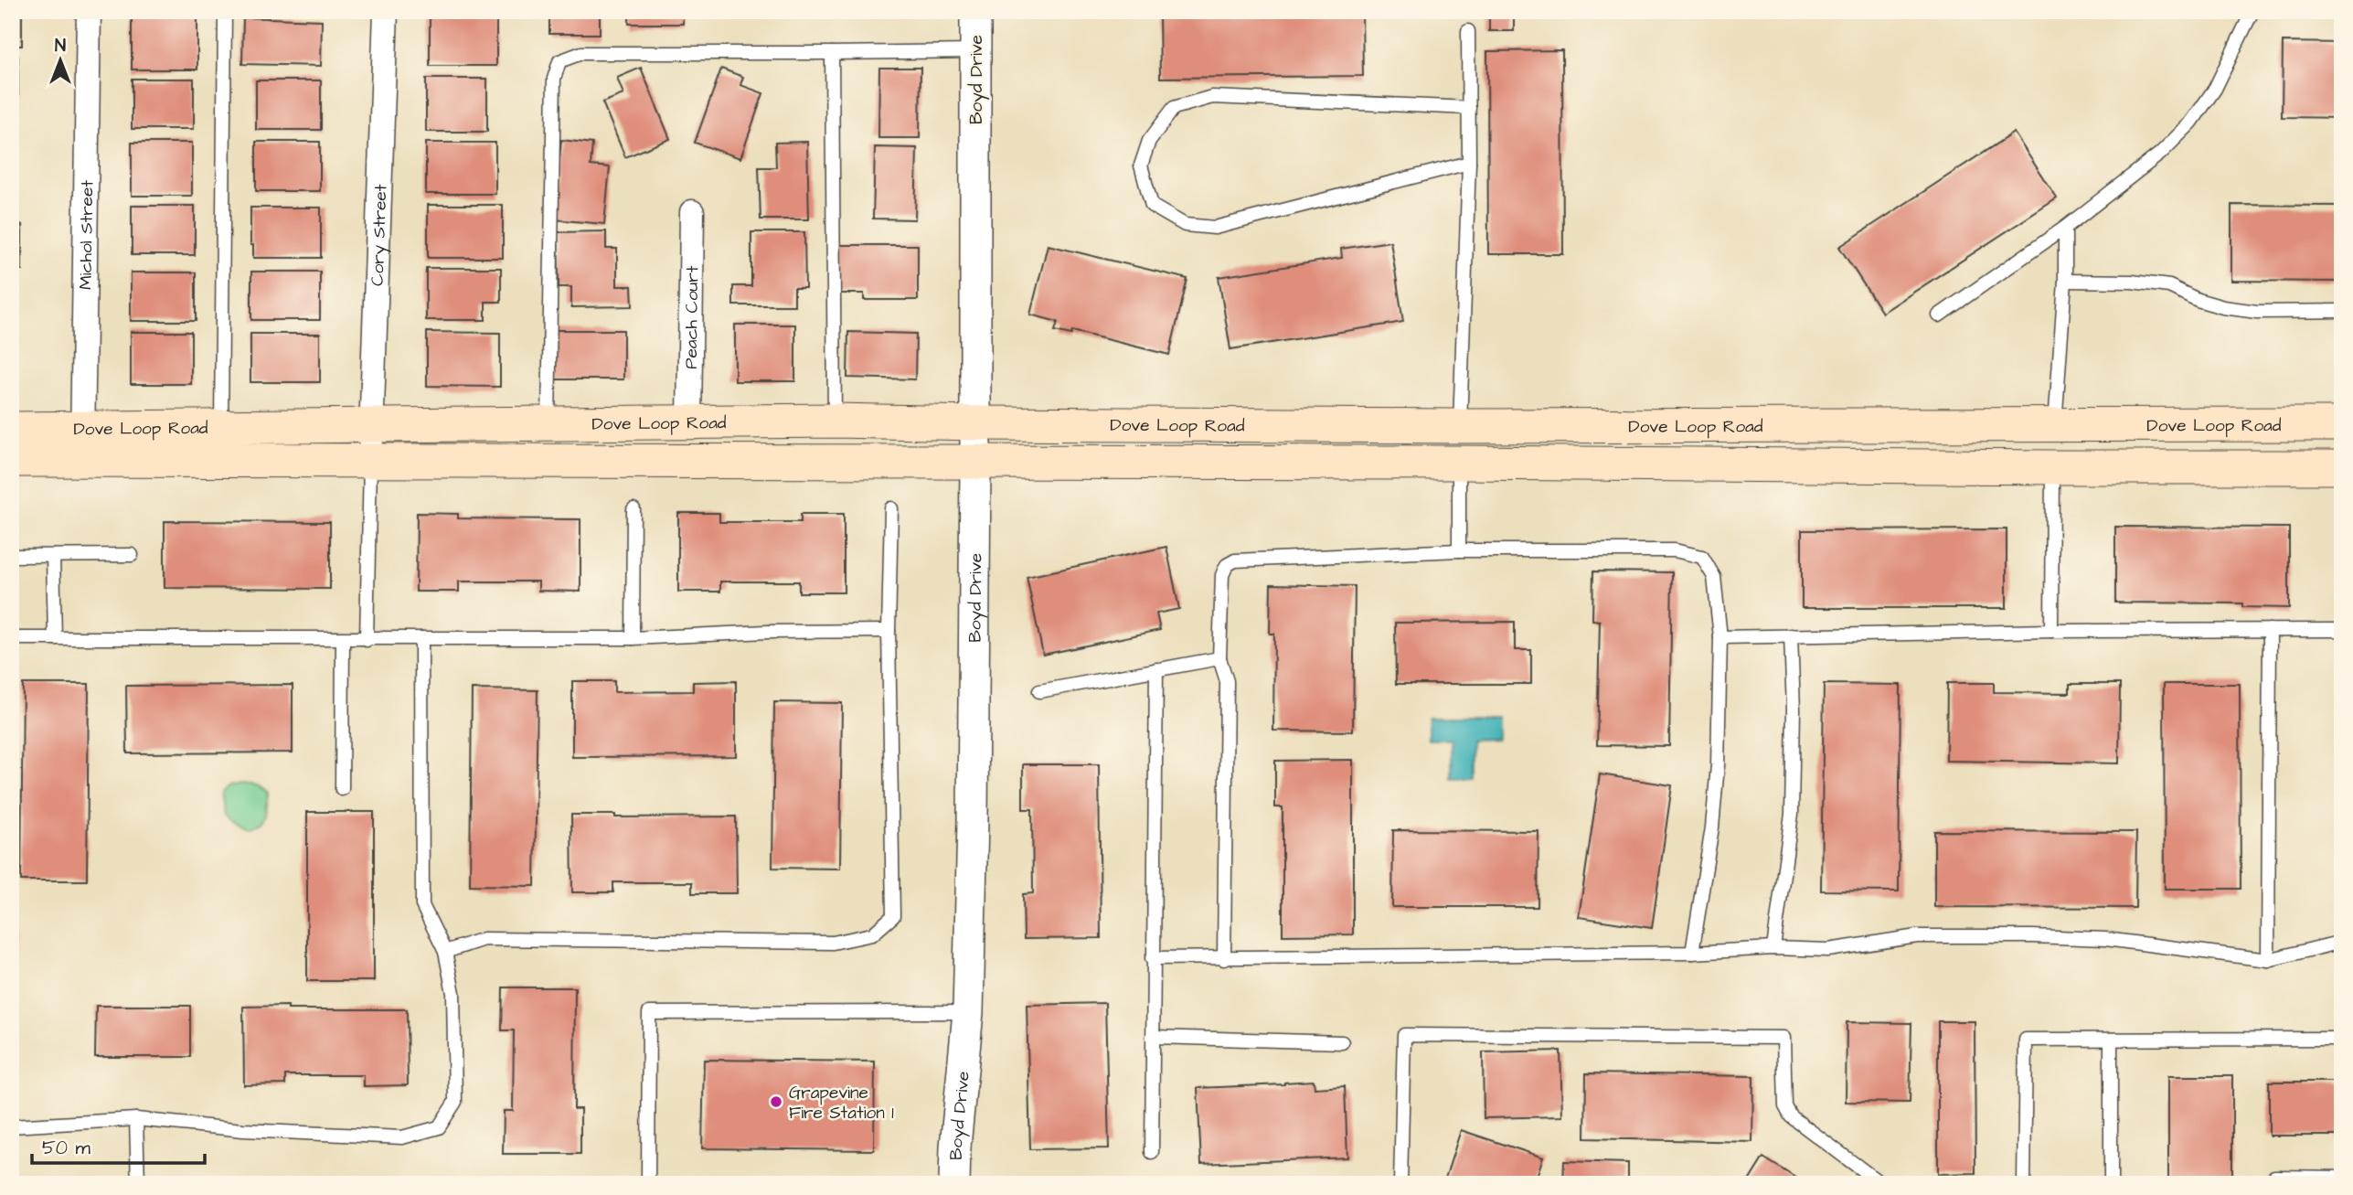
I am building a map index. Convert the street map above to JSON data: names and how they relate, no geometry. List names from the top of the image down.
{
  "streets": {
    "main road": ["Dove Loop Road"],
    "street": [
      "Boyd Drive",
      "Michol Street",
      "Cory Street",
      "Peach Court"
    ]
  },
  "crossings": [
    ["Boyd Drive", "Dove Loop Road"],
    ["Michol Street", "Dove Loop Road"],
    ["Cory Street", "Dove Loop Road"],
    ["Peach Court", "Dove Loop Road"]
  ],
  "places": ["Grapevine Fire Station 1"],
  "scale_bar": "50 m",
  "north": "top"
}
